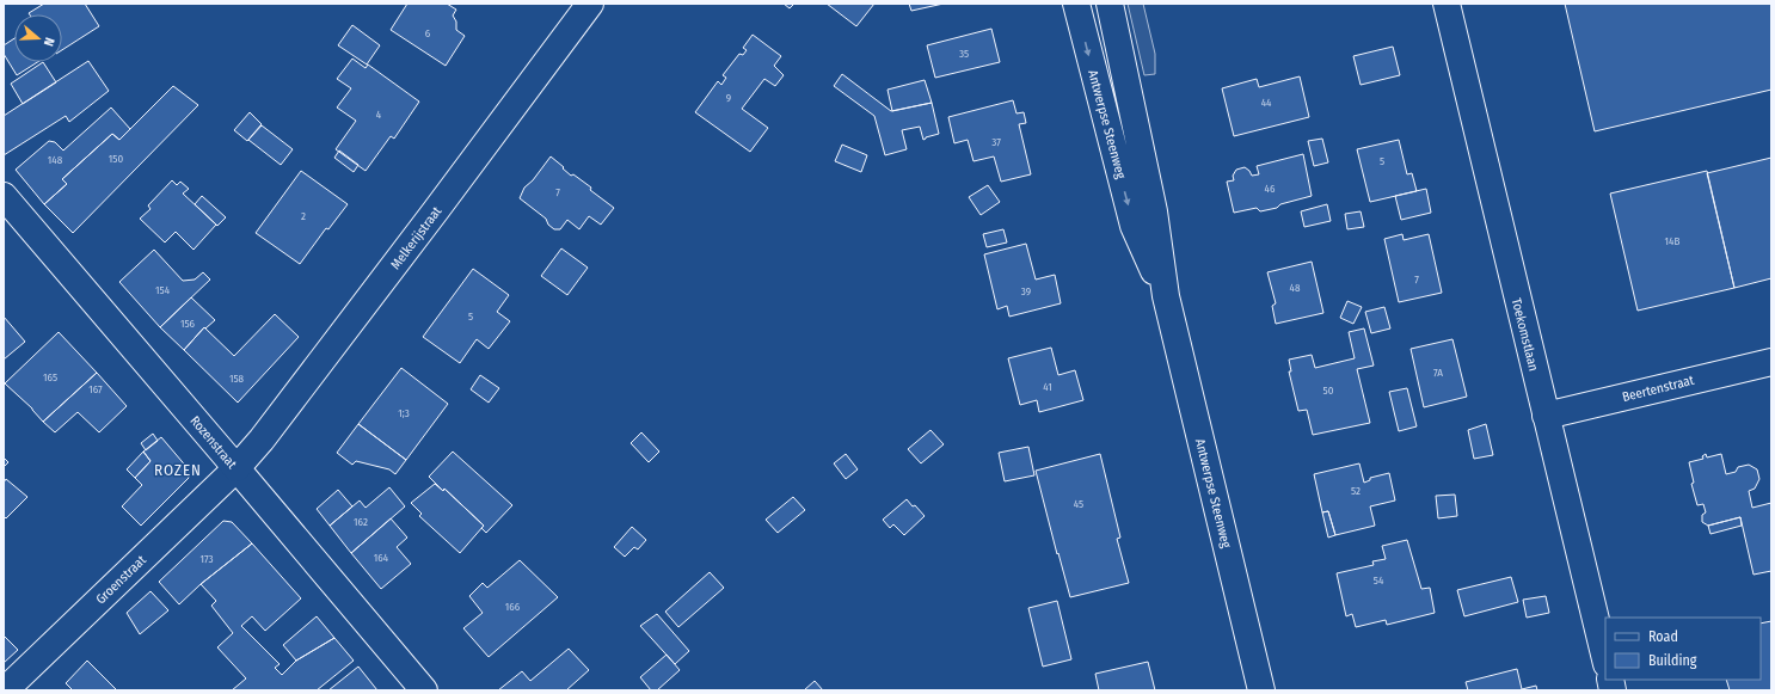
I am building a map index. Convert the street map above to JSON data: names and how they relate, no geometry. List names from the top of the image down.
{
  "streets": {
    "main road": [
      "Antwerpse Steenweg",
      "Melkerijstraat",
      "Toekomstlaan",
      "Beertenstraat",
      "Rozenstraat",
      "Groenstraat"
    ]
  },
  "crossings": [
    ["Melkerijstraat", "Rozenstraat"],
    ["Melkerijstraat", "Groenstraat"],
    ["Toekomstlaan", "Beertenstraat"],
    ["Rozenstraat", "Groenstraat"]
  ],
  "districts": ["ROZEN"],
  "house_numbers": [
    "6",
    "35",
    "9",
    "44",
    "4",
    "37",
    "150",
    "148",
    "5",
    "46",
    "7",
    "2",
    "14B",
    "7",
    "48",
    "154",
    "39",
    "5",
    "156",
    "7A",
    "165",
    "158",
    "41",
    "167",
    "50",
    "1;3",
    "52",
    "45",
    "162",
    "164",
    "173",
    "54",
    "166"
  ],
  "legend": ["Road", "Building"],
  "north": "right"
}
